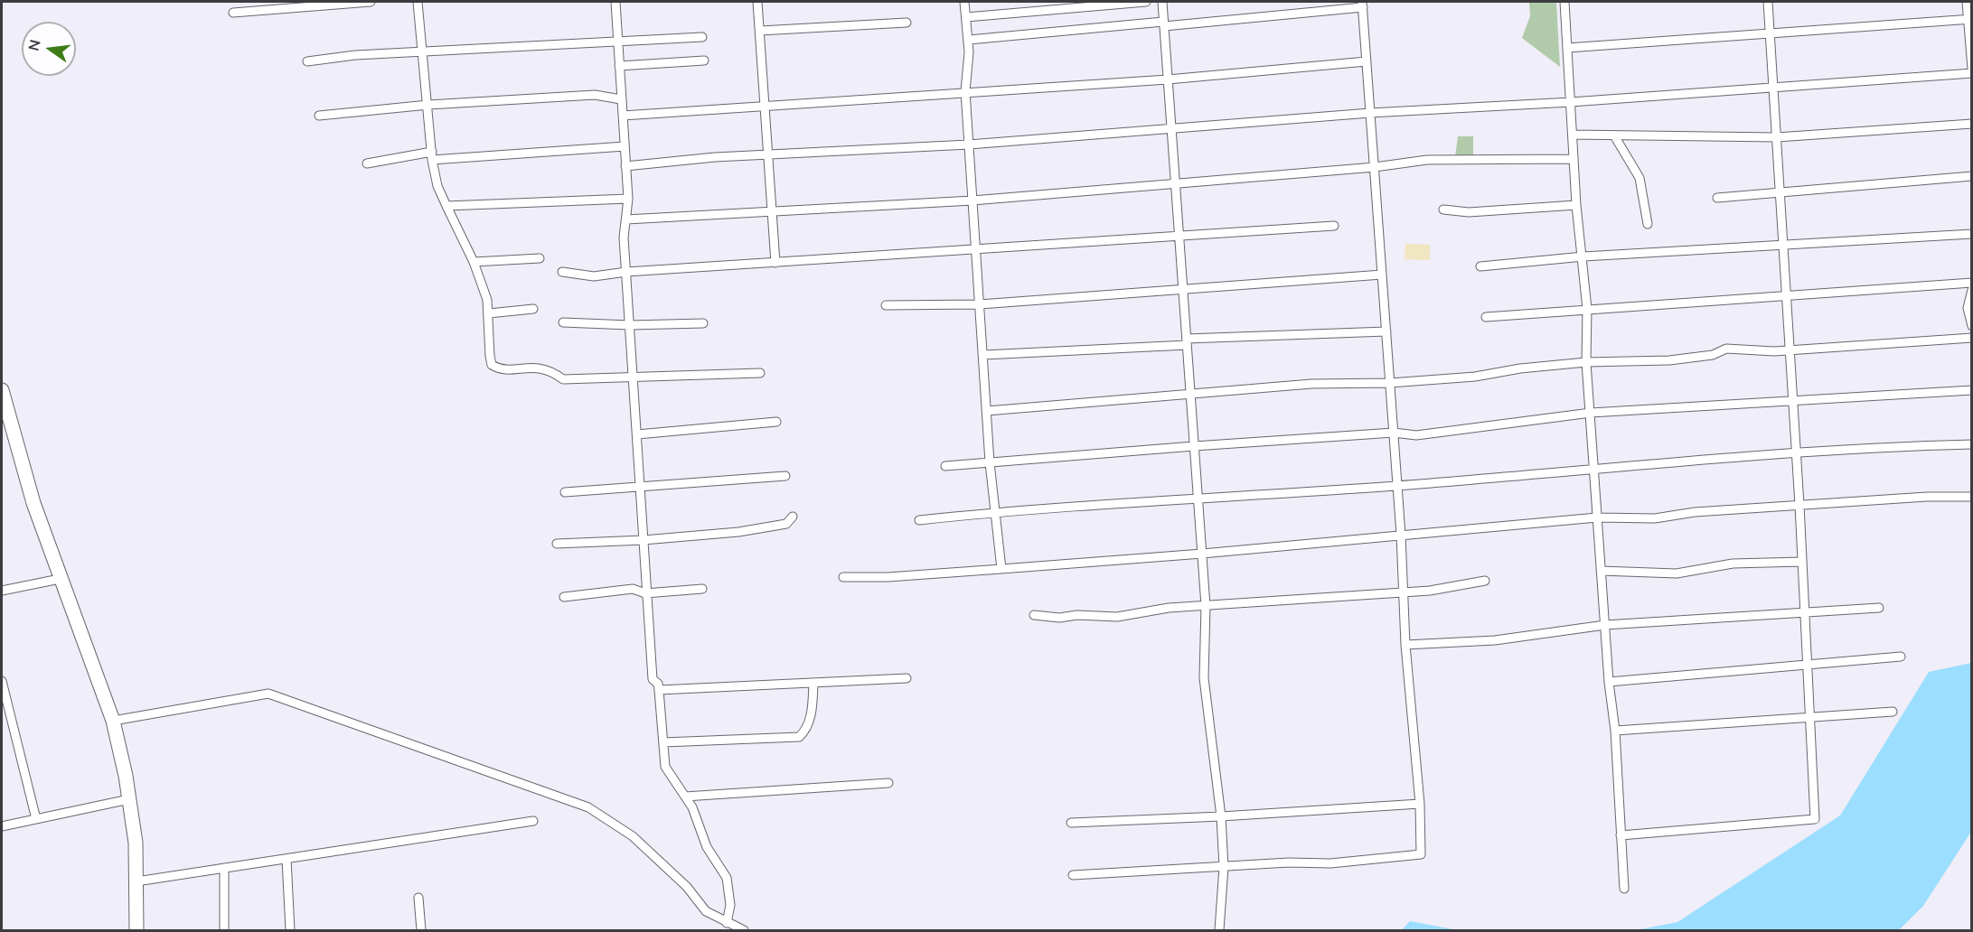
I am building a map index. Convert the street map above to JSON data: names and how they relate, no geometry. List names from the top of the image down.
{
  "north": "left"
}
